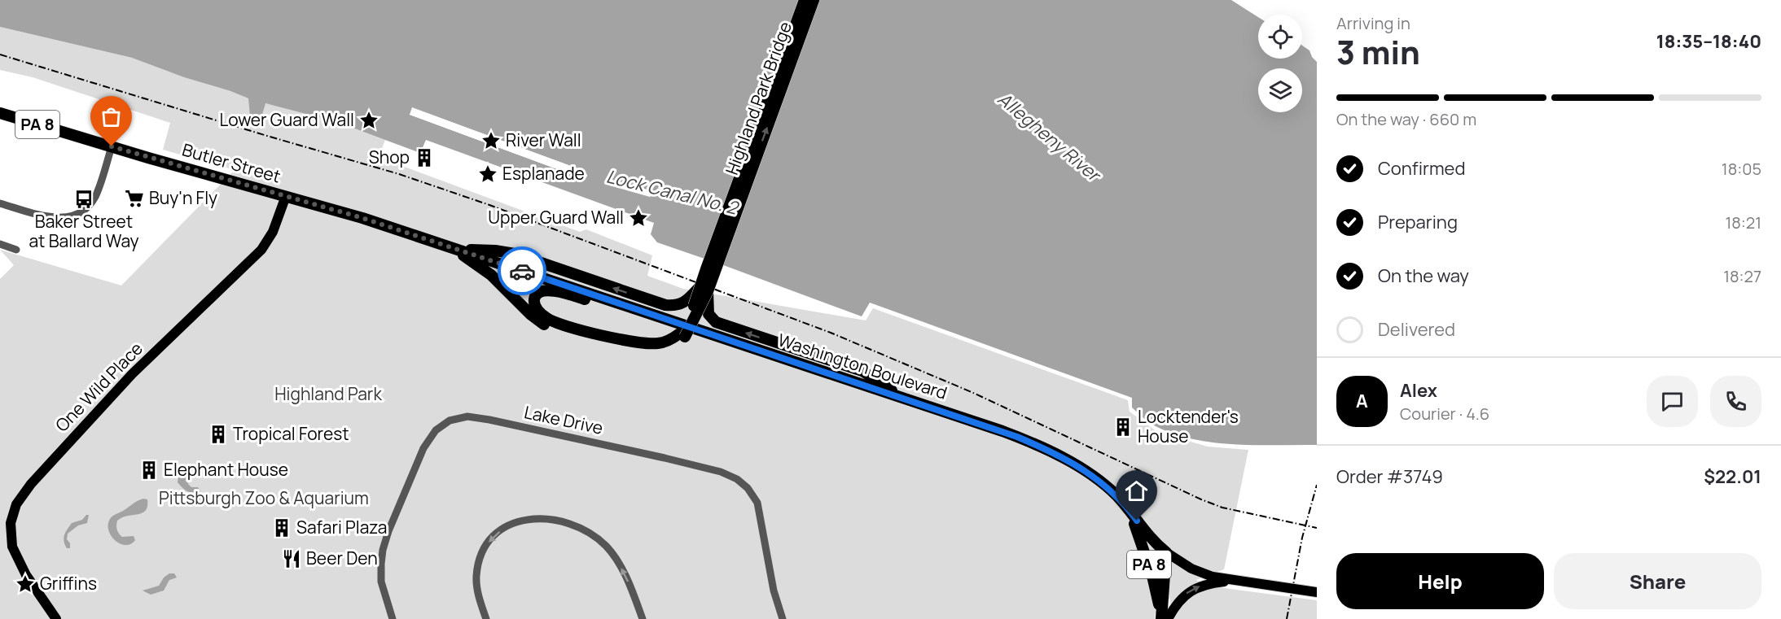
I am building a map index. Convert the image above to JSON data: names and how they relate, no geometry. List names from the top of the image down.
{
  "streets": {
    "highway": [
      "Highland Park Bridge",
      "PA 8",
      "Butler Street",
      "Washington Boulevard"
    ],
    "main road": ["One Wild Place"],
    "street": ["Lake Drive"]
  },
  "crossings": [
    ["PA 8", "Washington Boulevard"],
    ["Butler Street", "Washington Boulevard"],
    ["Butler Street", "One Wild Place"]
  ],
  "water": ["Allegheny River", "Lock Canal No. 2"],
  "parks": ["Highland Park", "Pittsburgh Zoo & Aquarium"],
  "places": {
    "place": [
      "Lower Guard Wall",
      "River Wall",
      "Esplanade",
      "Upper Guard Wall",
      "Griffins"
    ],
    "building": [
      "Shop",
      "Locktender's House",
      "Tropical Forest",
      "Elephant House",
      "Safari Plaza"
    ],
    "supermarket": ["Buy'n Fly"],
    "bus stop": ["Baker Street at Ballard Way"],
    "restaurant": ["Beer Den"]
  },
  "page": {
    "heading": ["3 min", "Arriving in", "18:35–18:40"],
    "panel": [
      "Alex",
      "Courier · 4.6",
      "Order #3749",
      "$22.01"
    ],
    "bar": "On the way · 660 m",
    "list": [
      ["Confirmed", "18:05"],
      ["Preparing", "18:21"],
      ["On the way", "18:27"],
      "Delivered"
    ],
    "round": "A",
    "buttons": ["Help", "Share"]
  }
}
